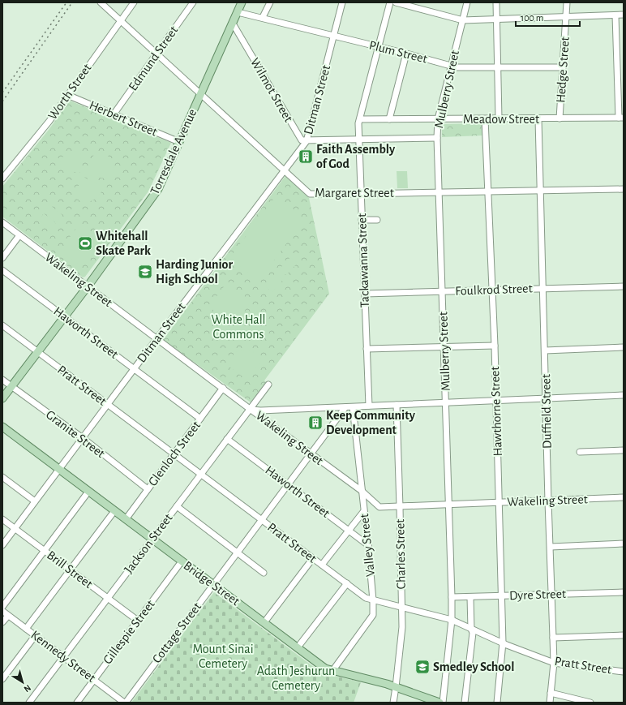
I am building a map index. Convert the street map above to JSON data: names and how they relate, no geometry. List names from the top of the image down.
{
  "streets": {
    "main road": ["Torresdale Avenue", "Bridge Street"],
    "street": [
      "Plum Street",
      "Edmund Street",
      "Hedge Street",
      "Mulberry Street",
      "Wilmot Street",
      "Worth Street",
      "Ditman Street",
      "Herbert Street",
      "Meadow Street",
      "Margaret Street",
      "Tackawanna Street",
      "Wakeling Street",
      "Foulkrod Street",
      "Haworth Street",
      "Pratt Street",
      "Hawthorne Street",
      "Duffield Street",
      "Granite Street",
      "Glenloch Street",
      "Jackson Street",
      "Valley Street",
      "Charles Street",
      "Brill Street",
      "Dyre Street",
      "Gillespie Street",
      "Cottage Street",
      "Kennedy Street"
    ]
  },
  "crossings": [
    ["Plum Street", "Hedge Street"],
    ["Plum Street", "Mulberry Street"],
    ["Plum Street", "Ditman Street"],
    ["Plum Street", "Torresdale Avenue"],
    ["Plum Street", "Tackawanna Street"],
    ["Edmund Street", "Herbert Street"],
    ["Edmund Street", "Margaret Street"],
    ["Hedge Street", "Meadow Street"],
    ["Mulberry Street", "Meadow Street"],
    ["Mulberry Street", "Margaret Street"],
    ["Mulberry Street", "Wakeling Street"],
    ["Mulberry Street", "Foulkrod Street"],
    ["Mulberry Street", "Pratt Street"],
    ["Mulberry Street", "Dyre Street"],
    ["Wilmot Street", "Ditman Street"],
    ["Wilmot Street", "Torresdale Avenue"],
    ["Worth Street", "Herbert Street"],
    ["Worth Street", "Margaret Street"],
    ["Ditman Street", "Margaret Street"],
    ["Ditman Street", "Wakeling Street"],
    ["Ditman Street", "Haworth Street"],
    ["Ditman Street", "Pratt Street"],
    ["Ditman Street", "Granite Street"],
    ["Ditman Street", "Brill Street"],
    ["Ditman Street", "Bridge Street"],
    ["Herbert Street", "Torresdale Avenue"],
    ["Meadow Street", "Tackawanna Street"],
    ["Meadow Street", "Hawthorne Street"],
    ["Meadow Street", "Duffield Street"],
    ["Torresdale Avenue", "Margaret Street"],
    ["Torresdale Avenue", "Wakeling Street"],
    ["Torresdale Avenue", "Haworth Street"],
    ["Torresdale Avenue", "Pratt Street"],
    ["Torresdale Avenue", "Granite Street"],
    ["Margaret Street", "Tackawanna Street"],
    ["Margaret Street", "Hawthorne Street"],
    ["Margaret Street", "Duffield Street"],
    ["Tackawanna Street", "Foulkrod Street"],
    ["Wakeling Street", "Hawthorne Street"],
    ["Wakeling Street", "Duffield Street"],
    ["Wakeling Street", "Glenloch Street"],
    ["Wakeling Street", "Jackson Street"],
    ["Wakeling Street", "Valley Street"],
    ["Wakeling Street", "Charles Street"],
    ["Wakeling Street", "Cottage Street"],
    ["Foulkrod Street", "Hawthorne Street"],
    ["Foulkrod Street", "Duffield Street"],
    ["Haworth Street", "Glenloch Street"],
    ["Haworth Street", "Jackson Street"],
    ["Haworth Street", "Valley Street"],
    ["Haworth Street", "Cottage Street"],
    ["Pratt Street", "Hawthorne Street"],
    ["Pratt Street", "Duffield Street"],
    ["Pratt Street", "Glenloch Street"],
    ["Pratt Street", "Jackson Street"],
    ["Pratt Street", "Valley Street"],
    ["Pratt Street", "Charles Street"],
    ["Pratt Street", "Cottage Street"],
    ["Hawthorne Street", "Dyre Street"],
    ["Duffield Street", "Dyre Street"],
    ["Granite Street", "Glenloch Street"],
    ["Glenloch Street", "Bridge Street"],
    ["Jackson Street", "Brill Street"],
    ["Jackson Street", "Bridge Street"],
    ["Jackson Street", "Kennedy Street"],
    ["Valley Street", "Bridge Street"],
    ["Charles Street", "Bridge Street"],
    ["Brill Street", "Gillespie Street"],
    ["Bridge Street", "Gillespie Street"],
    ["Bridge Street", "Cottage Street"],
    ["Gillespie Street", "Kennedy Street"],
    ["Cottage Street", "Kennedy Street"]
  ],
  "parks": ["White Hall Commons", "Mount Sinai Cemetery", "Adath Jeshurun Cemetery"],
  "places": {
    "building": ["Faith Assembly of God", "Keep Community Development"],
    "sports": ["Whitehall Skate Park"],
    "school or university": ["Harding Junior High School", "Smedley School"]
  },
  "scale_bar": "100 m",
  "north": "bottom right"
}
